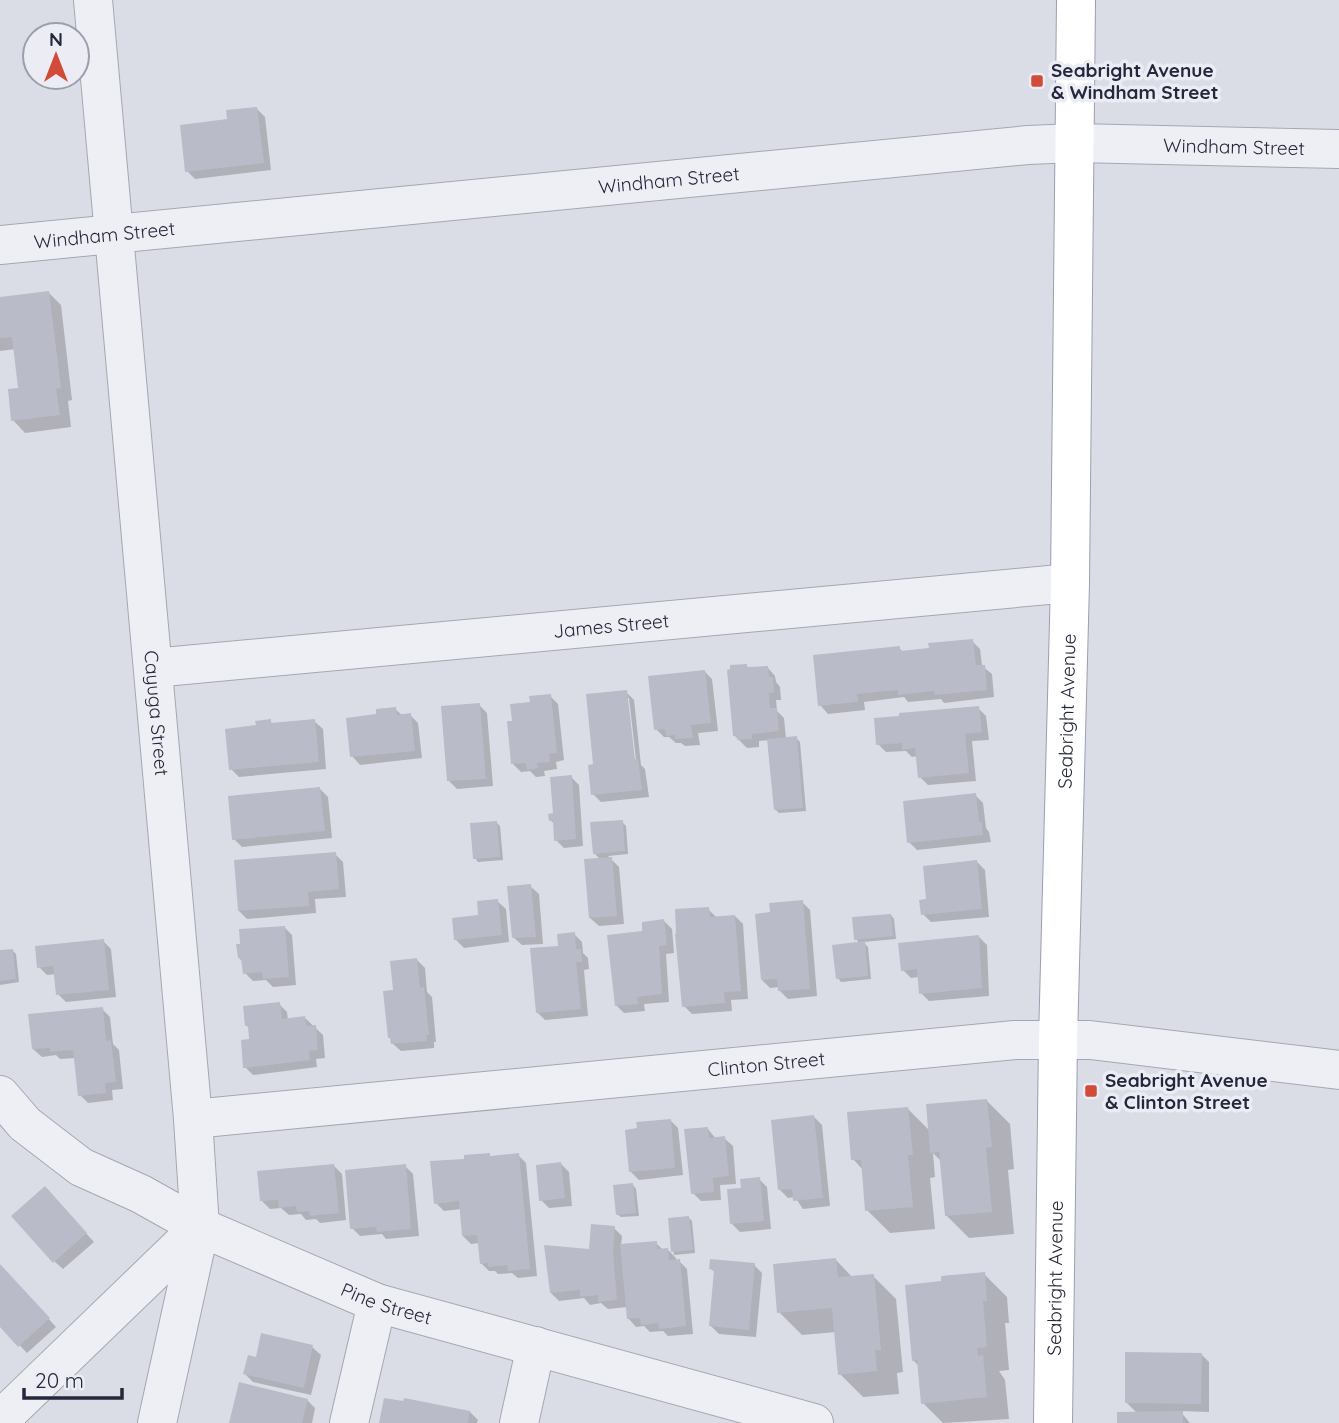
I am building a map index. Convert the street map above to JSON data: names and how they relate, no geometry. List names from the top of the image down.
{
  "streets": {
    "main road": ["Seabright Avenue"],
    "street": [
      "Windham Street",
      "James Street",
      "Cayuga Street",
      "Clinton Street",
      "Pine Street"
    ]
  },
  "crossings": [
    ["Windham Street", "Seabright Avenue"],
    ["Windham Street", "Cayuga Street"],
    ["James Street", "Seabright Avenue"],
    ["James Street", "Cayuga Street"],
    ["Seabright Avenue", "Clinton Street"],
    ["Cayuga Street", "Clinton Street"],
    ["Cayuga Street", "Pine Street"]
  ],
  "places": {
    "transit": ["Seabright Avenue & Windham Street", "Seabright Avenue & Clinton Street"]
  },
  "scale_bar": "20 m",
  "north": "top"
}
